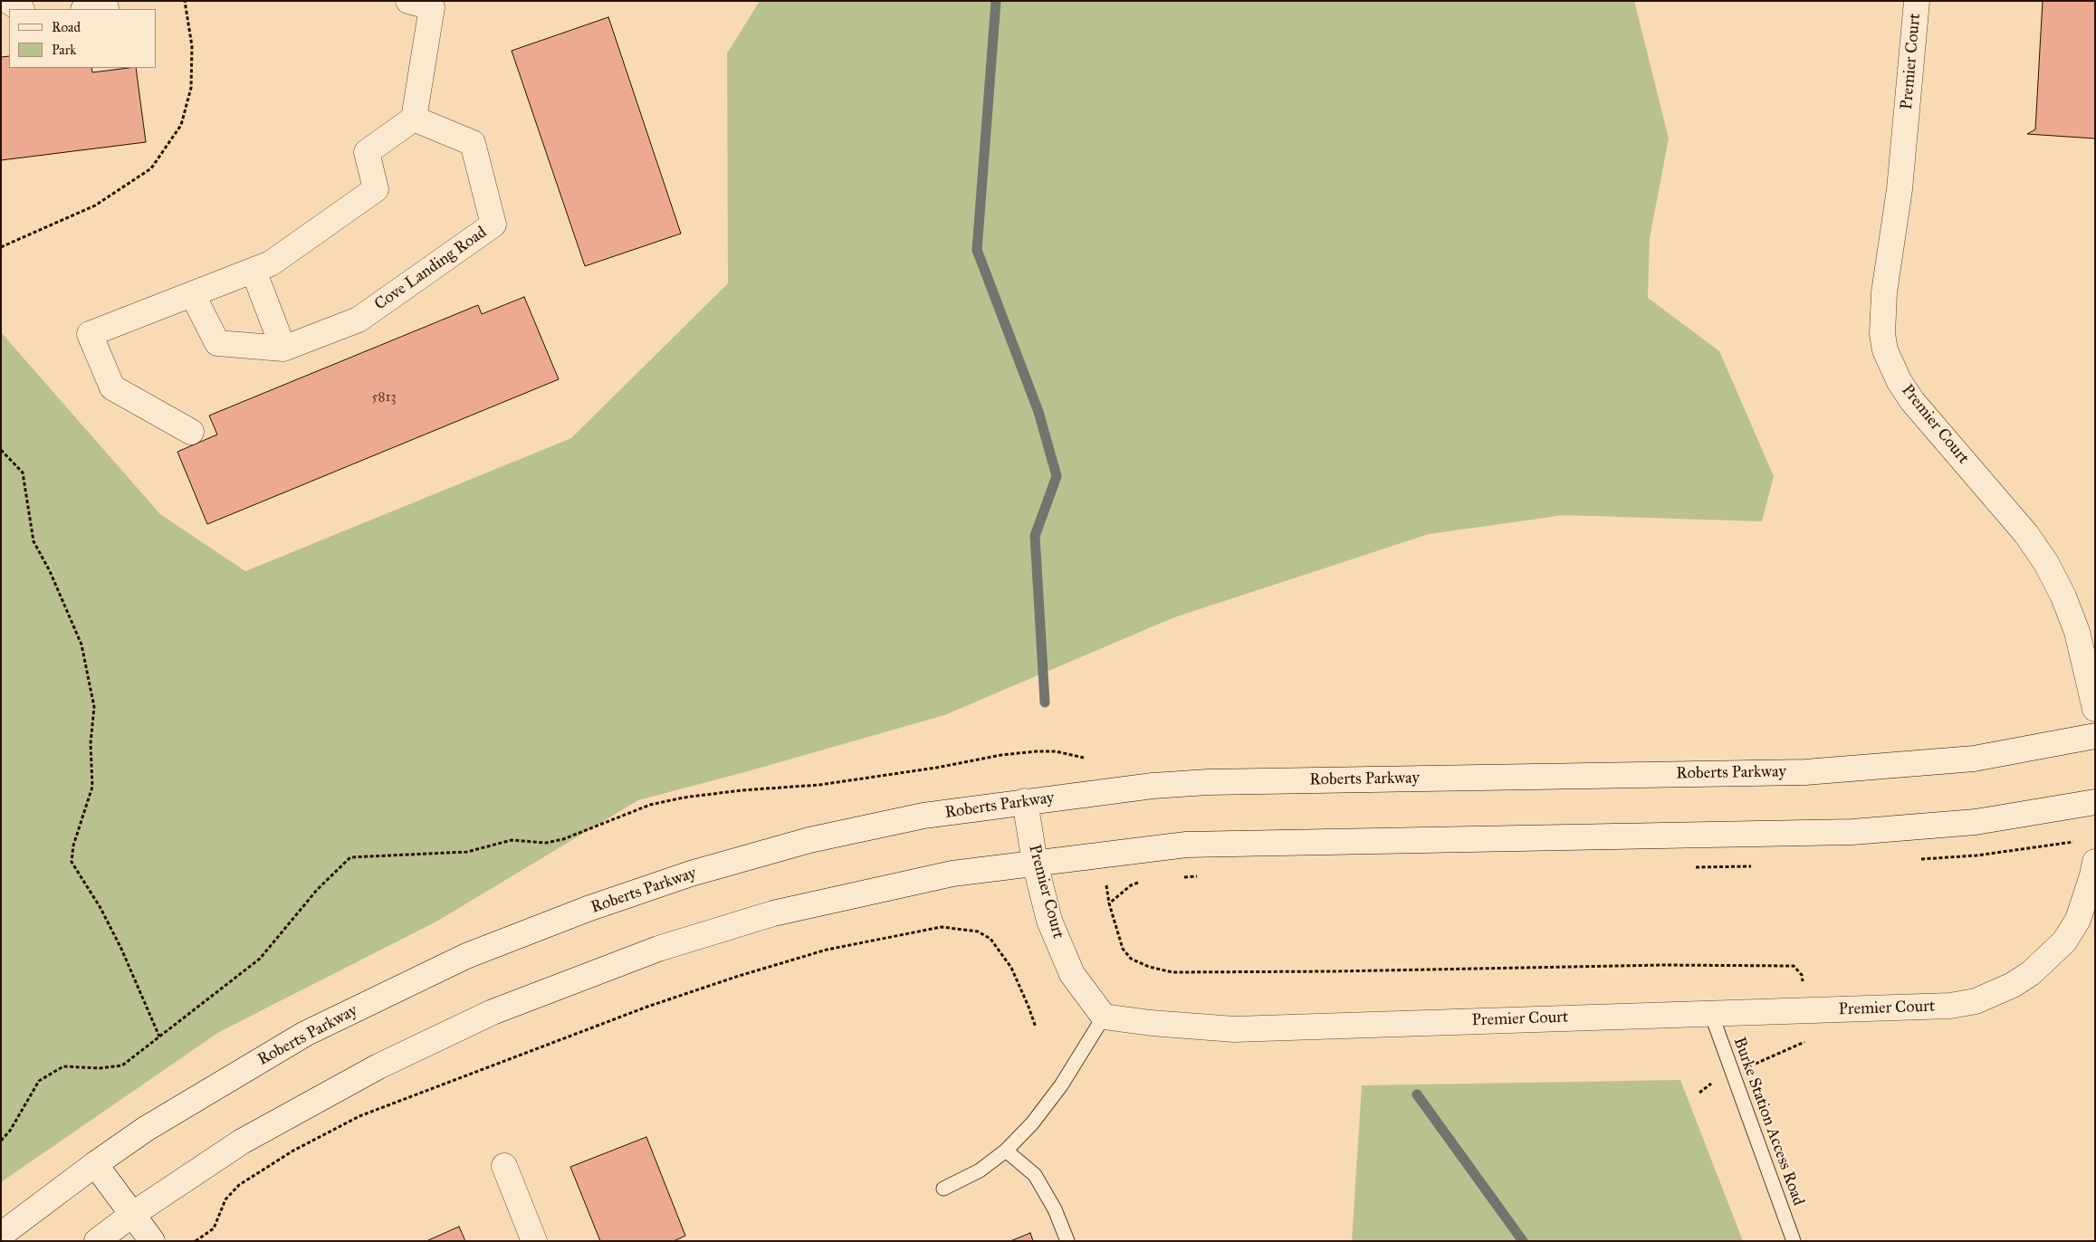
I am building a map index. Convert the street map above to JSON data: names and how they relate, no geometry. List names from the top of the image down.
{
  "streets": {
    "main road": ["Premier Court", "Cove Landing Road", "Roberts Parkway"],
    "lane": ["Burke Station Access Road"]
  },
  "crossings": [
    ["Premier Court", "Roberts Parkway"],
    ["Premier Court", "Burke Station Access Road"]
  ],
  "house_numbers": ["5813"],
  "legend": ["Road", "Park"]
}
